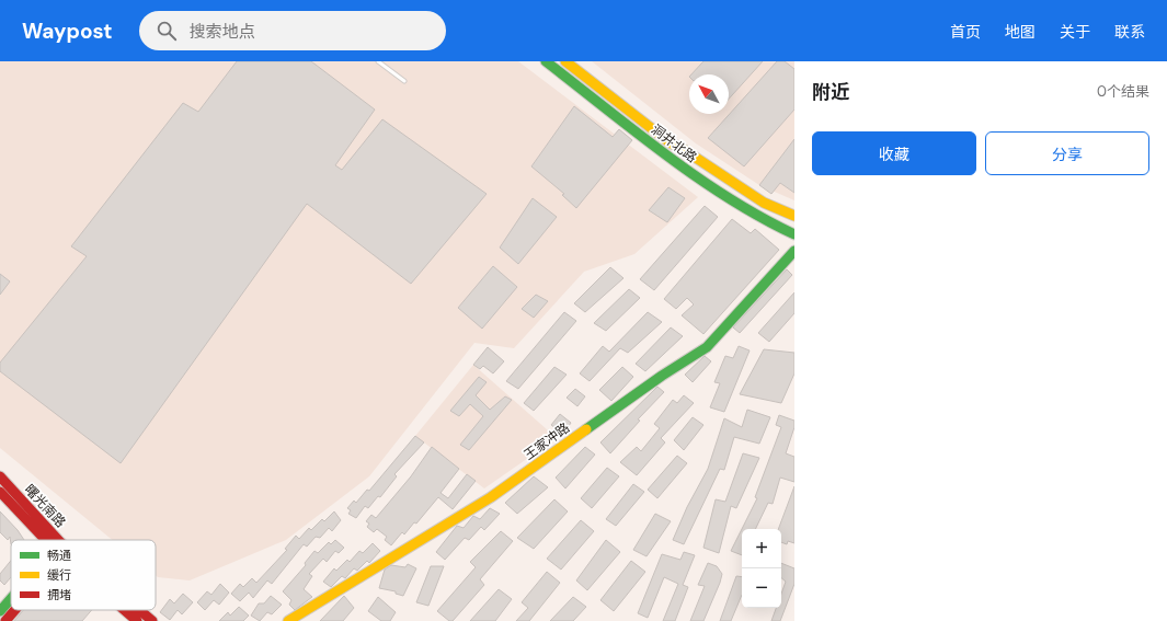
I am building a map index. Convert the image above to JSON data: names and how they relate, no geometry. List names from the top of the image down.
{
  "streets": {
    "street": ["洞井北路", "王家冲路", "曙光南路"]
  },
  "legend": ["畅通", "缓行", "拥堵"],
  "north": "top left",
  "page": {
    "header": "Waypost",
    "search": "搜索地点",
    "nav": [
      "首页",
      "地图",
      "关于",
      "联系"
    ],
    "heading": ["附近", "0个结果"],
    "buttons": ["收藏", "分享"],
    "map_buttons": ["+", "−"]
  }
}
